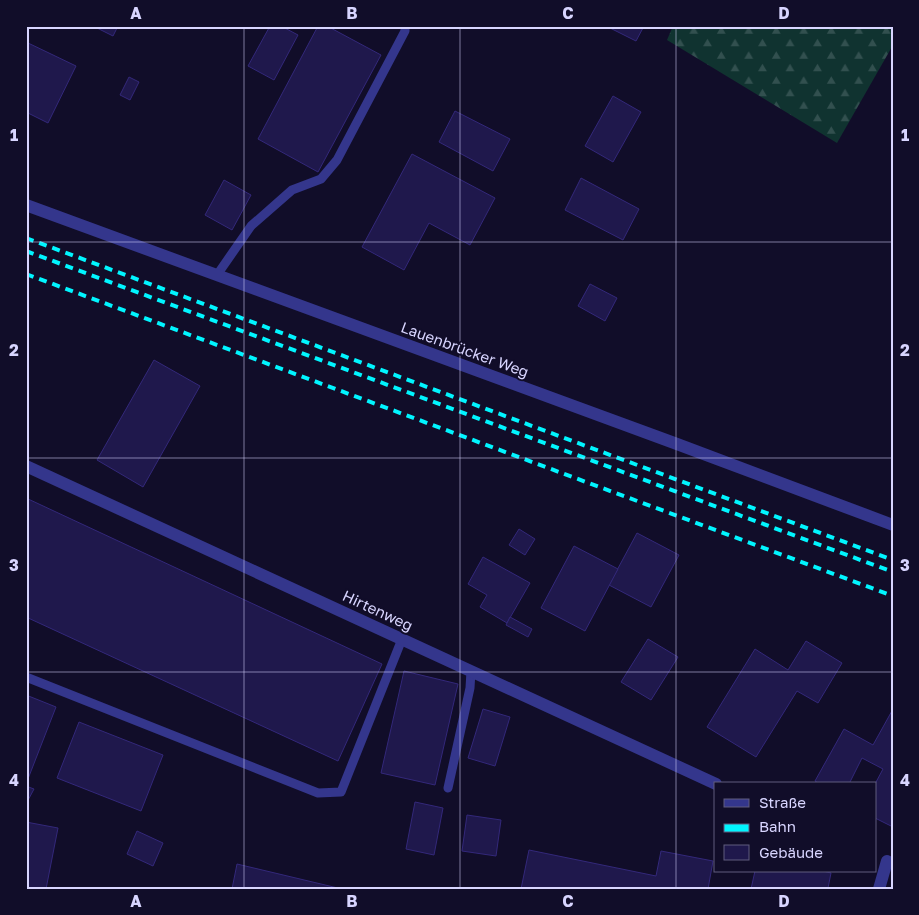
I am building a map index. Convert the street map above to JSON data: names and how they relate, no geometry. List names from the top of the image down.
{
  "streets": {
    "street": ["Lauenbrücker Weg", "Hirtenweg"]
  },
  "legend": ["Straße", "Bahn", "Gebäude"],
  "grid": {
    "columns": [
      "A",
      "B",
      "C",
      "D"
    ],
    "rows": [
      "1",
      "2",
      "3",
      "4"
    ]
  }
}
